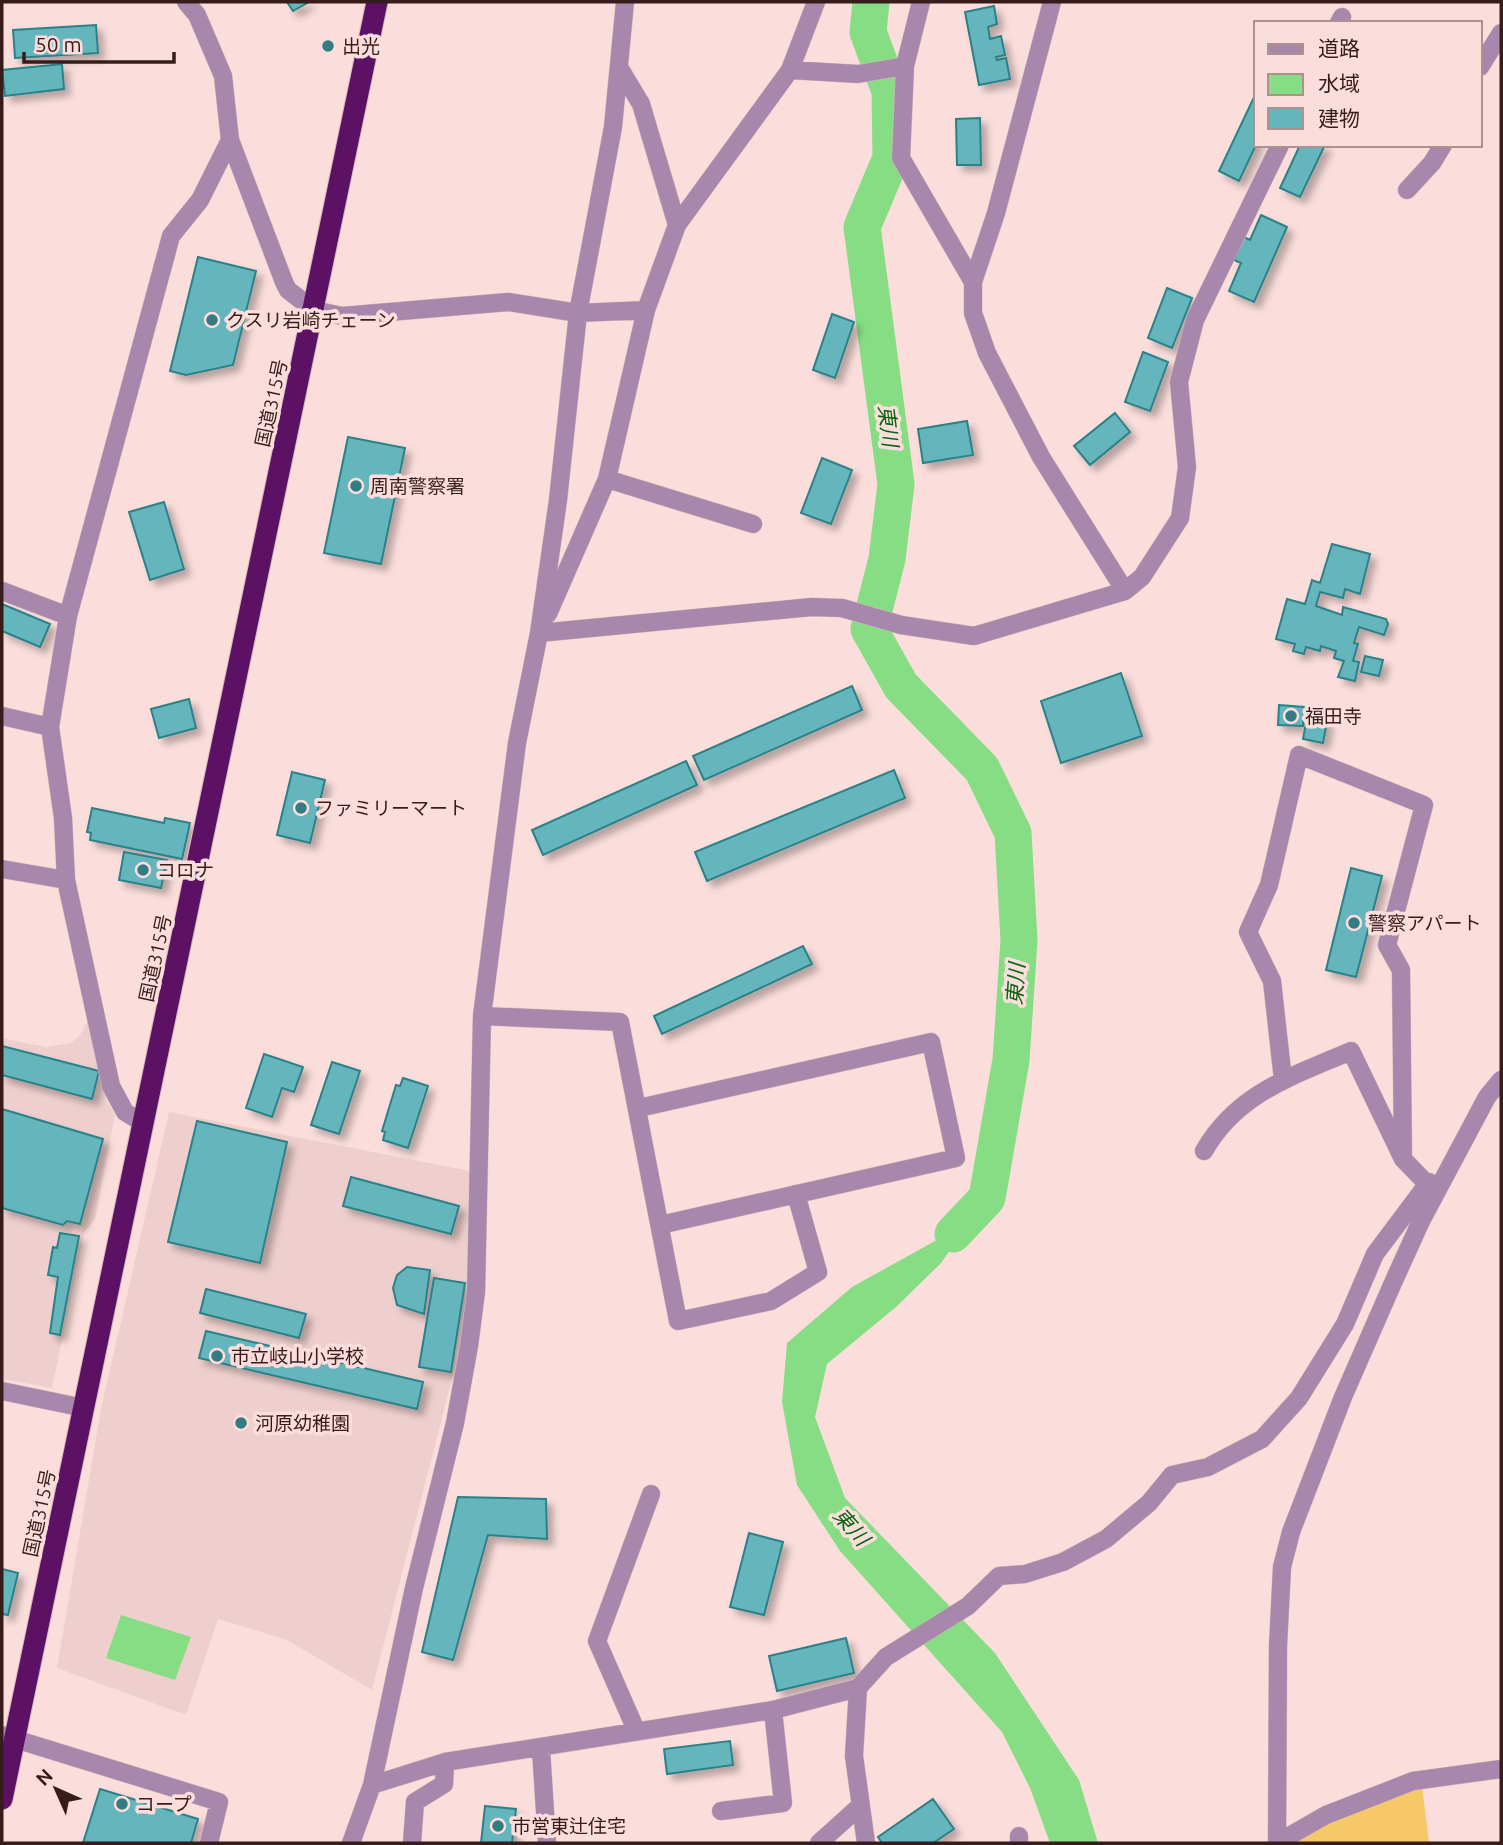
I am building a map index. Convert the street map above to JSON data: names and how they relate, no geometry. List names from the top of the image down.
{
  "streets": {
    "highway": ["国道315号"]
  },
  "water": ["東川"],
  "places": [
    "出光",
    "クスリ岩崎チェーン",
    "周南警察署",
    "福田寺",
    "ファミリーマート",
    "コロナ",
    "警察アパート",
    "市立岐山小学校",
    "河原幼稚園",
    "コープ",
    "市営東辻住宅"
  ],
  "legend": ["道路", "水域", "建物"],
  "scale_bar": "50 m",
  "north": "top left"
}
